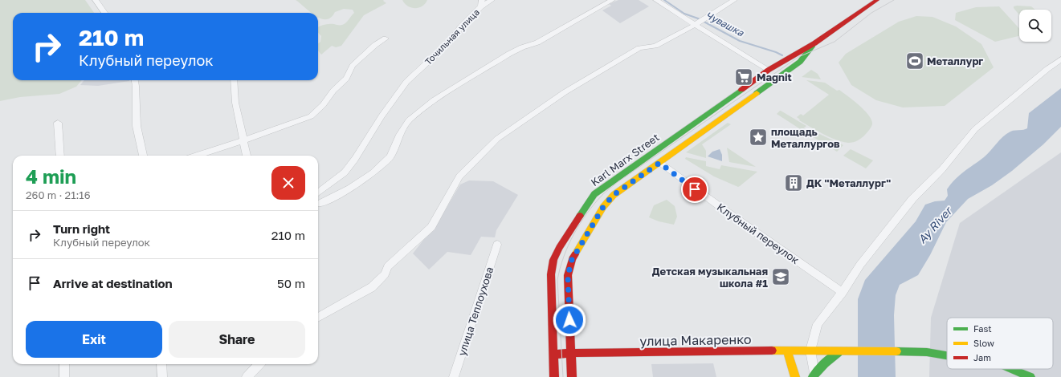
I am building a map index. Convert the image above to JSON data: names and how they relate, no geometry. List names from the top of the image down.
{
  "streets": {
    "main road": ["Karl Marx Street", "улица Макаренко"],
    "street": ["Точильная улица", "Клубный переулок", "улица Теплоухова"]
  },
  "crossings": [
    ["Karl Marx Street", "Клубный переулок"],
    ["Karl Marx Street", "улица Макаренко"]
  ],
  "water": ["Чувашка", "Ay River"],
  "places": {
    "sports": ["Металлург"],
    "supermarket": ["Magnit"],
    "place": ["площадь Металлургов"],
    "building": ["ДК \"Металлург\""],
    "school or university": ["Детская музыкальная школа #1"]
  },
  "legend": ["Fast", "Slow", "Jam"],
  "page": {
    "turn": ["210 m", "Клубный переулок"],
    "heading": ["4 min", "260 m · 21:16"],
    "list": [
      {
        "name": "Turn right",
        "note": "Клубный переулок",
        "value": "210 m"
      },
      {
        "name": "Arrive at destination",
        "value": "50 m"
      }
    ],
    "buttons": ["Exit", "Share"]
  }
}
